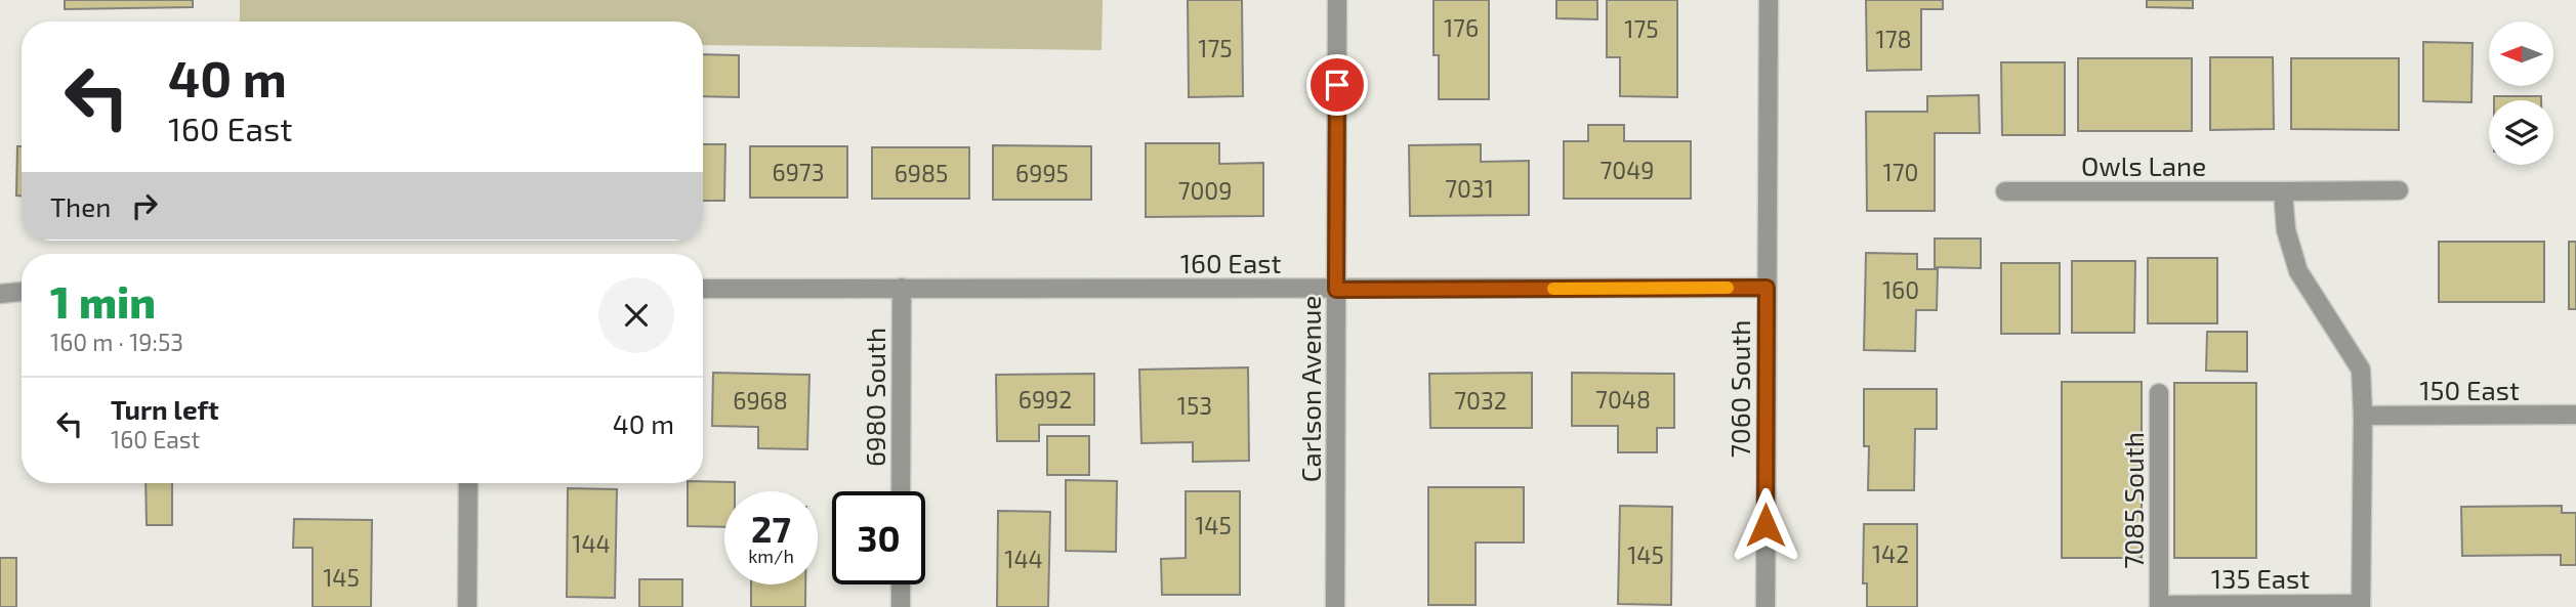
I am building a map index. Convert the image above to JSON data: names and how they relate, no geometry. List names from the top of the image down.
{
  "streets": {
    "street": [
      "Owls Lane",
      "160 East",
      "Carlson Avenue",
      "7060 South",
      "150 East",
      "6980 South",
      "7085 South",
      "135 East"
    ]
  },
  "crossings": [
    ["160 East", "Carlson Avenue"],
    ["160 East", "7060 South"],
    ["160 East", "6980 South"],
    ["7085 South", "135 East"]
  ],
  "house_numbers": [
    "176",
    "175",
    "178",
    "175",
    "7049",
    "6973",
    "170",
    "6985",
    "6995",
    "7031",
    "7009",
    "160",
    "6992",
    "7048",
    "6968",
    "7032",
    "153",
    "145",
    "144",
    "142",
    "145",
    "144",
    "145"
  ],
  "north": "left",
  "page": {
    "turn": ["40 m", "160 East"],
    "then": "Then",
    "heading": ["1 min", "160 m · 19:53"],
    "list": [
      {
        "name": "Turn left",
        "note": "160 East",
        "value": "40 m"
      }
    ],
    "speed": "27 km/h",
    "limit": "30"
  }
}
